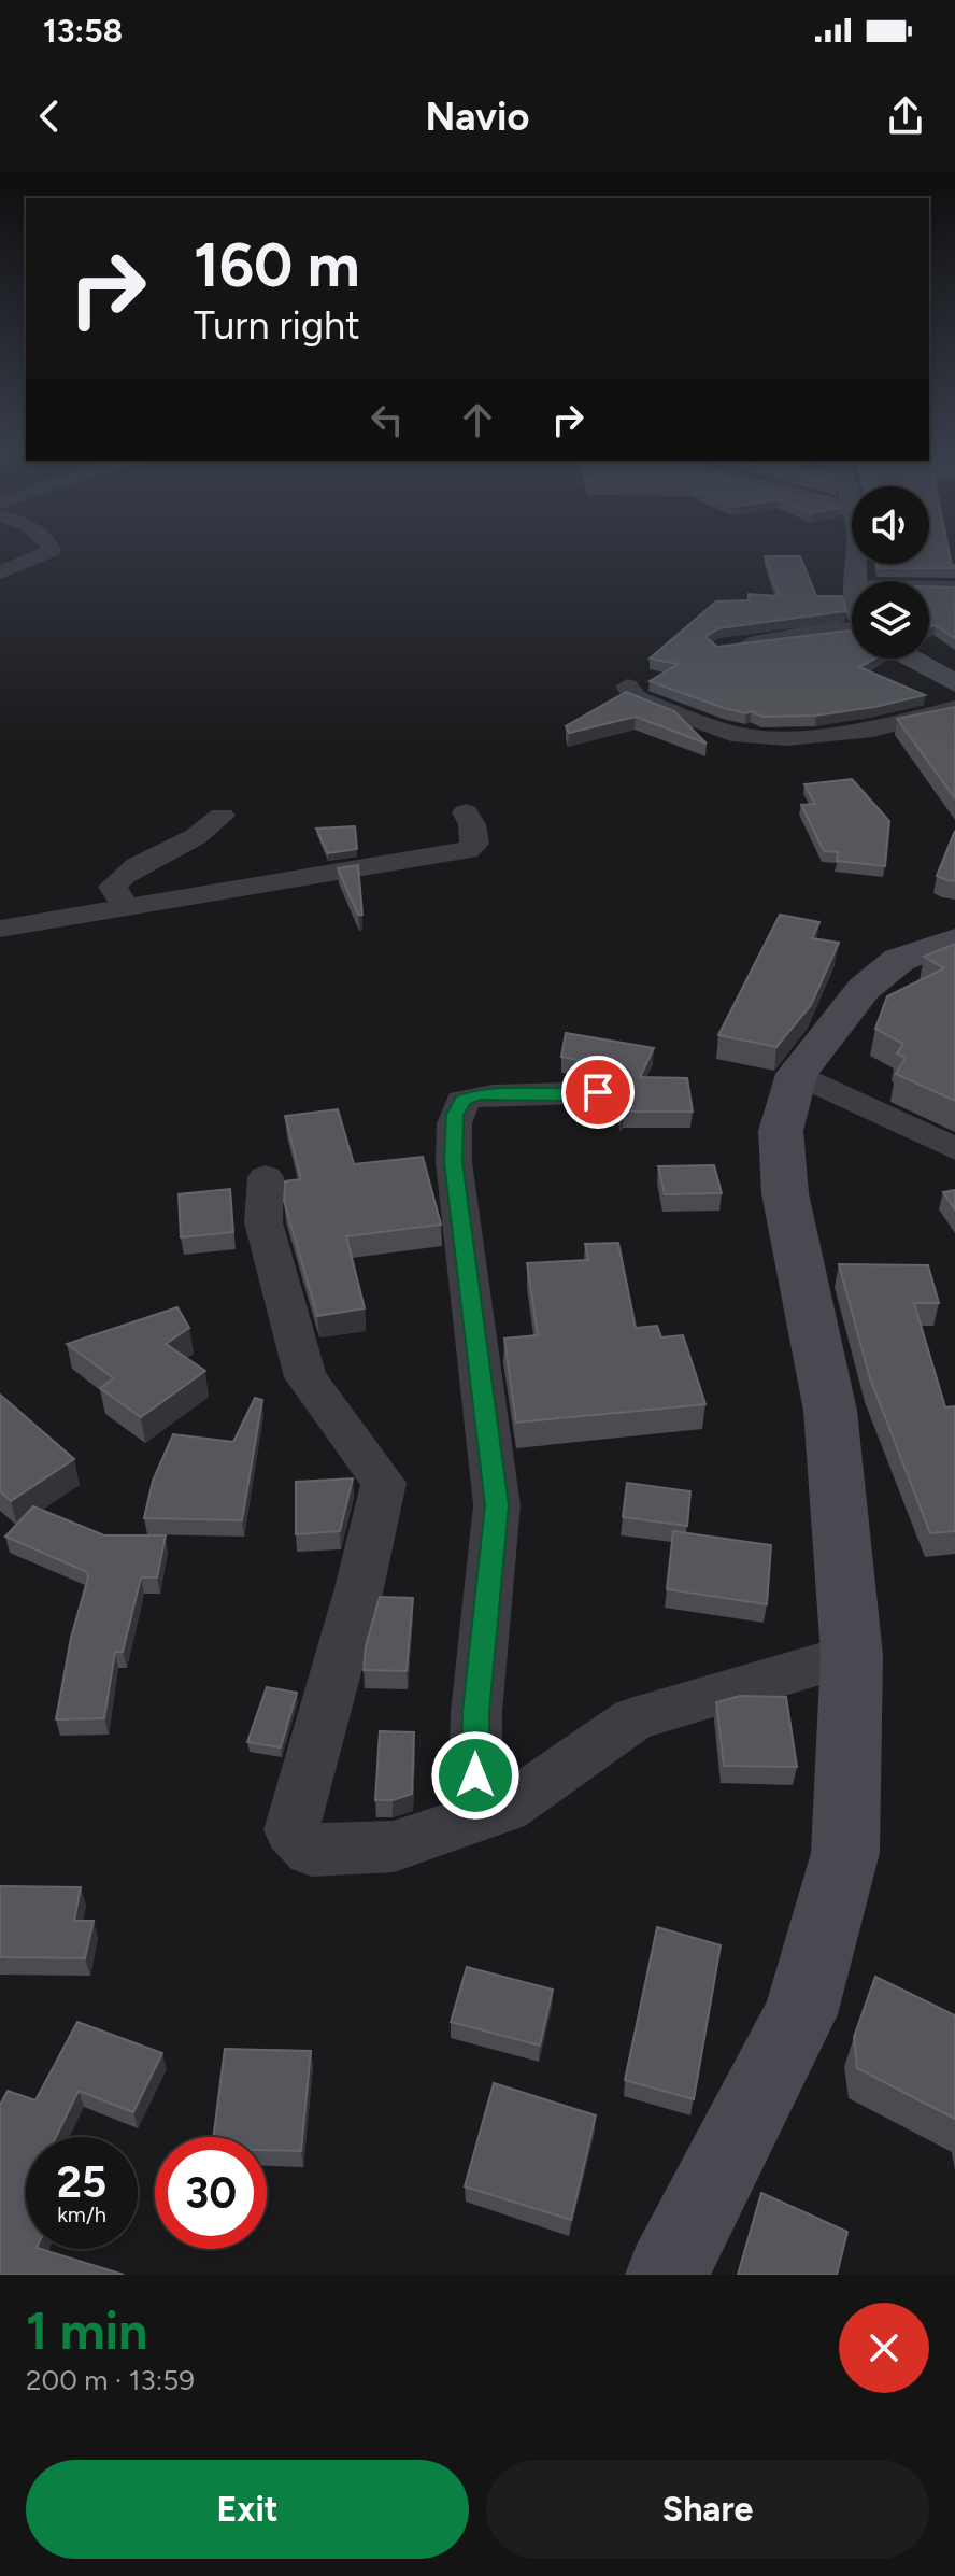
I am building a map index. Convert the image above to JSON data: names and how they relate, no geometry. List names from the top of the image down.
{
  "page": {
    "status": "13:58",
    "header": "Navio",
    "turn": ["160 m", "Turn right"],
    "speed": "25 km/h",
    "limit": "30",
    "heading": ["1 min", "200 m · 13:59"],
    "buttons": ["Exit", "Share"]
  }
}
